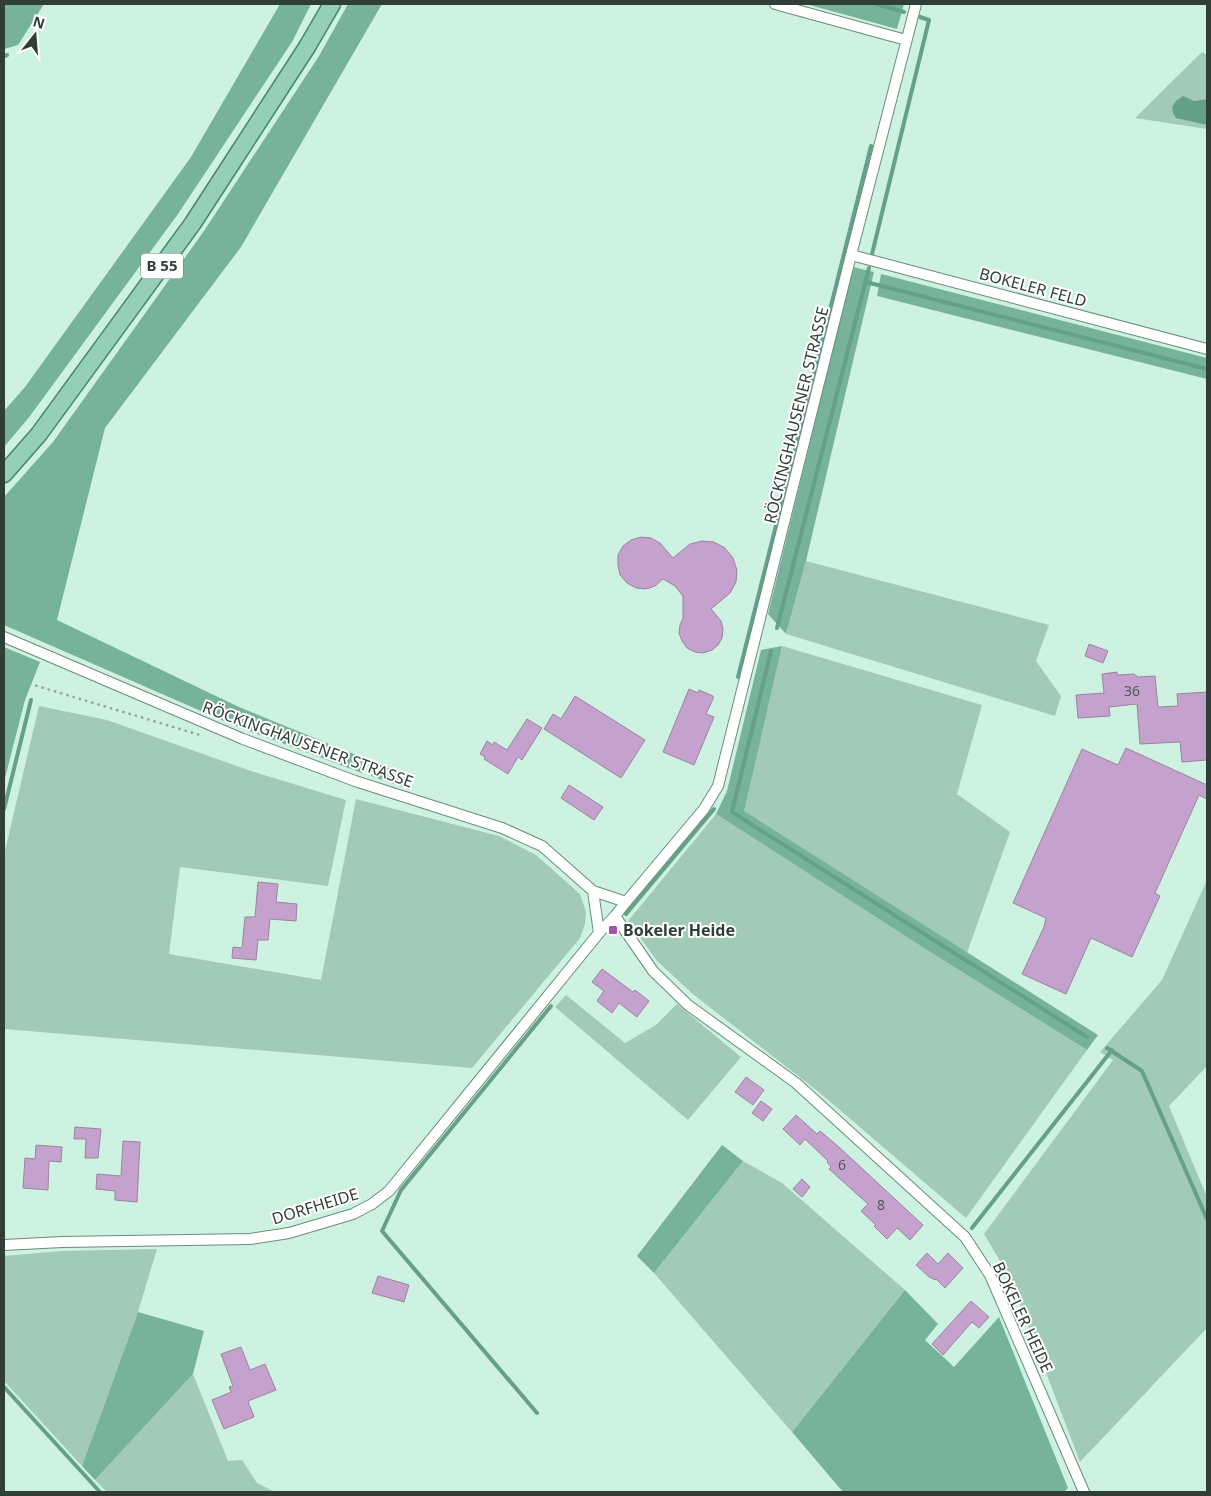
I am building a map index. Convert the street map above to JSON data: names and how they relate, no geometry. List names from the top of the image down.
{
  "streets": {
    "main road": ["B 55"],
    "street": [
      "BOKELER FELD",
      "RÖCKINGHAUSENER STRASSE",
      "DORFHEIDE",
      "BOKELER HEIDE"
    ]
  },
  "crossings": [
    ["BOKELER FELD", "RÖCKINGHAUSENER STRASSE"],
    ["RÖCKINGHAUSENER STRASSE", "DORFHEIDE"],
    ["RÖCKINGHAUSENER STRASSE", "BOKELER HEIDE"]
  ],
  "places": {
    "transit": ["Bokeler Heide"]
  },
  "house_numbers": ["36", "6", "8"],
  "north": "top"
}
